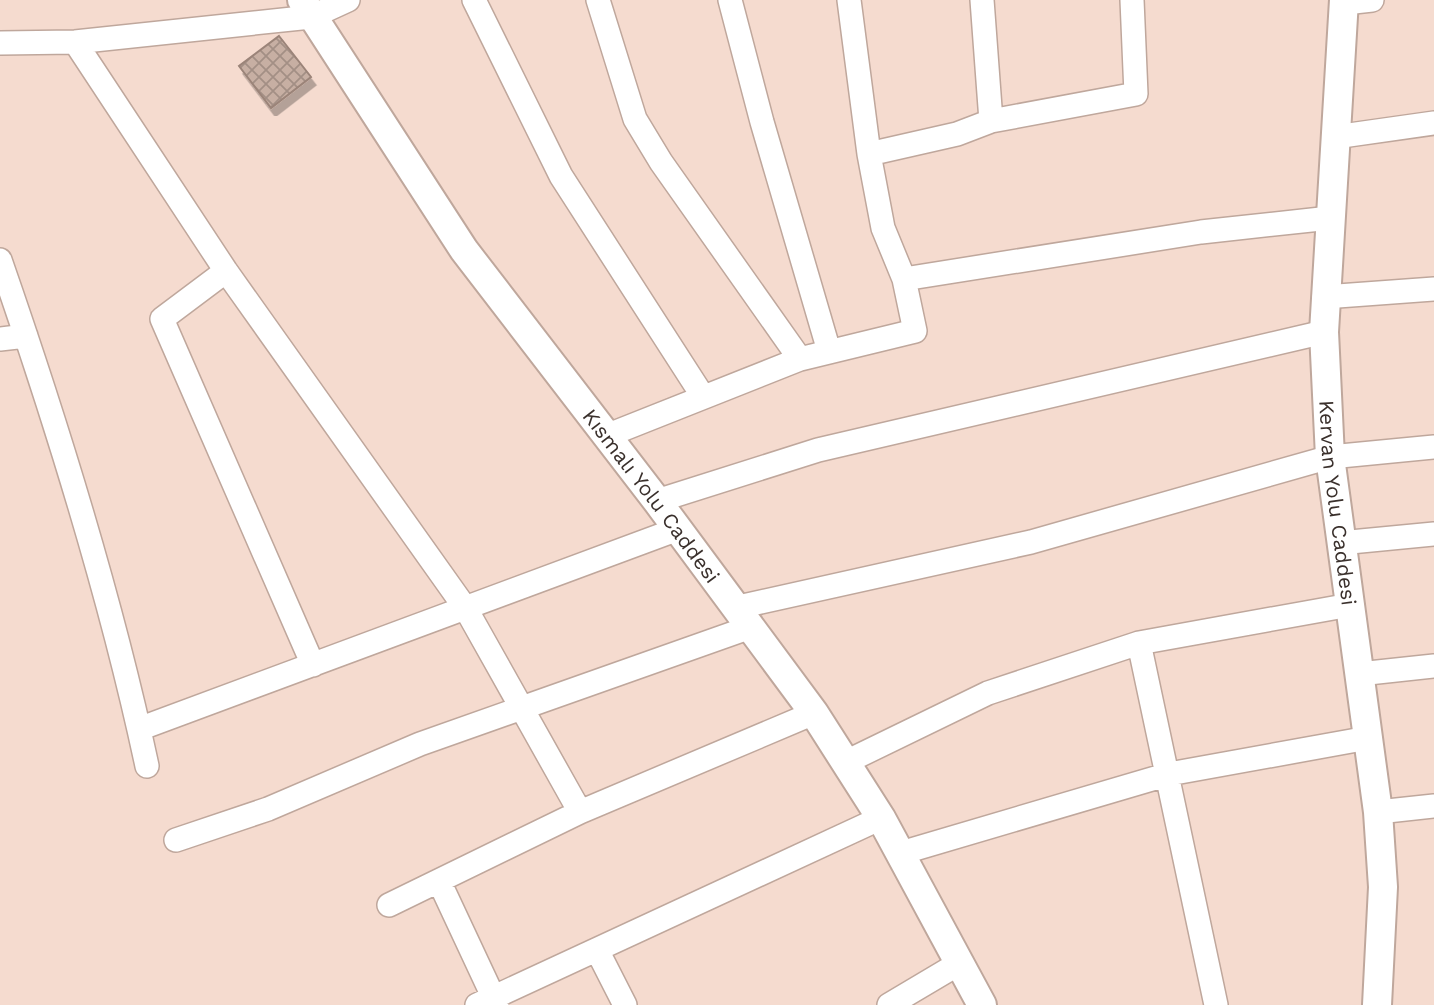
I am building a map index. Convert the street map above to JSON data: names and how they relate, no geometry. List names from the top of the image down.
{
  "streets": {
    "street": ["Kısmalı Yolu Caddesi", "Kervan Yolu Caddesi"]
  }
}
